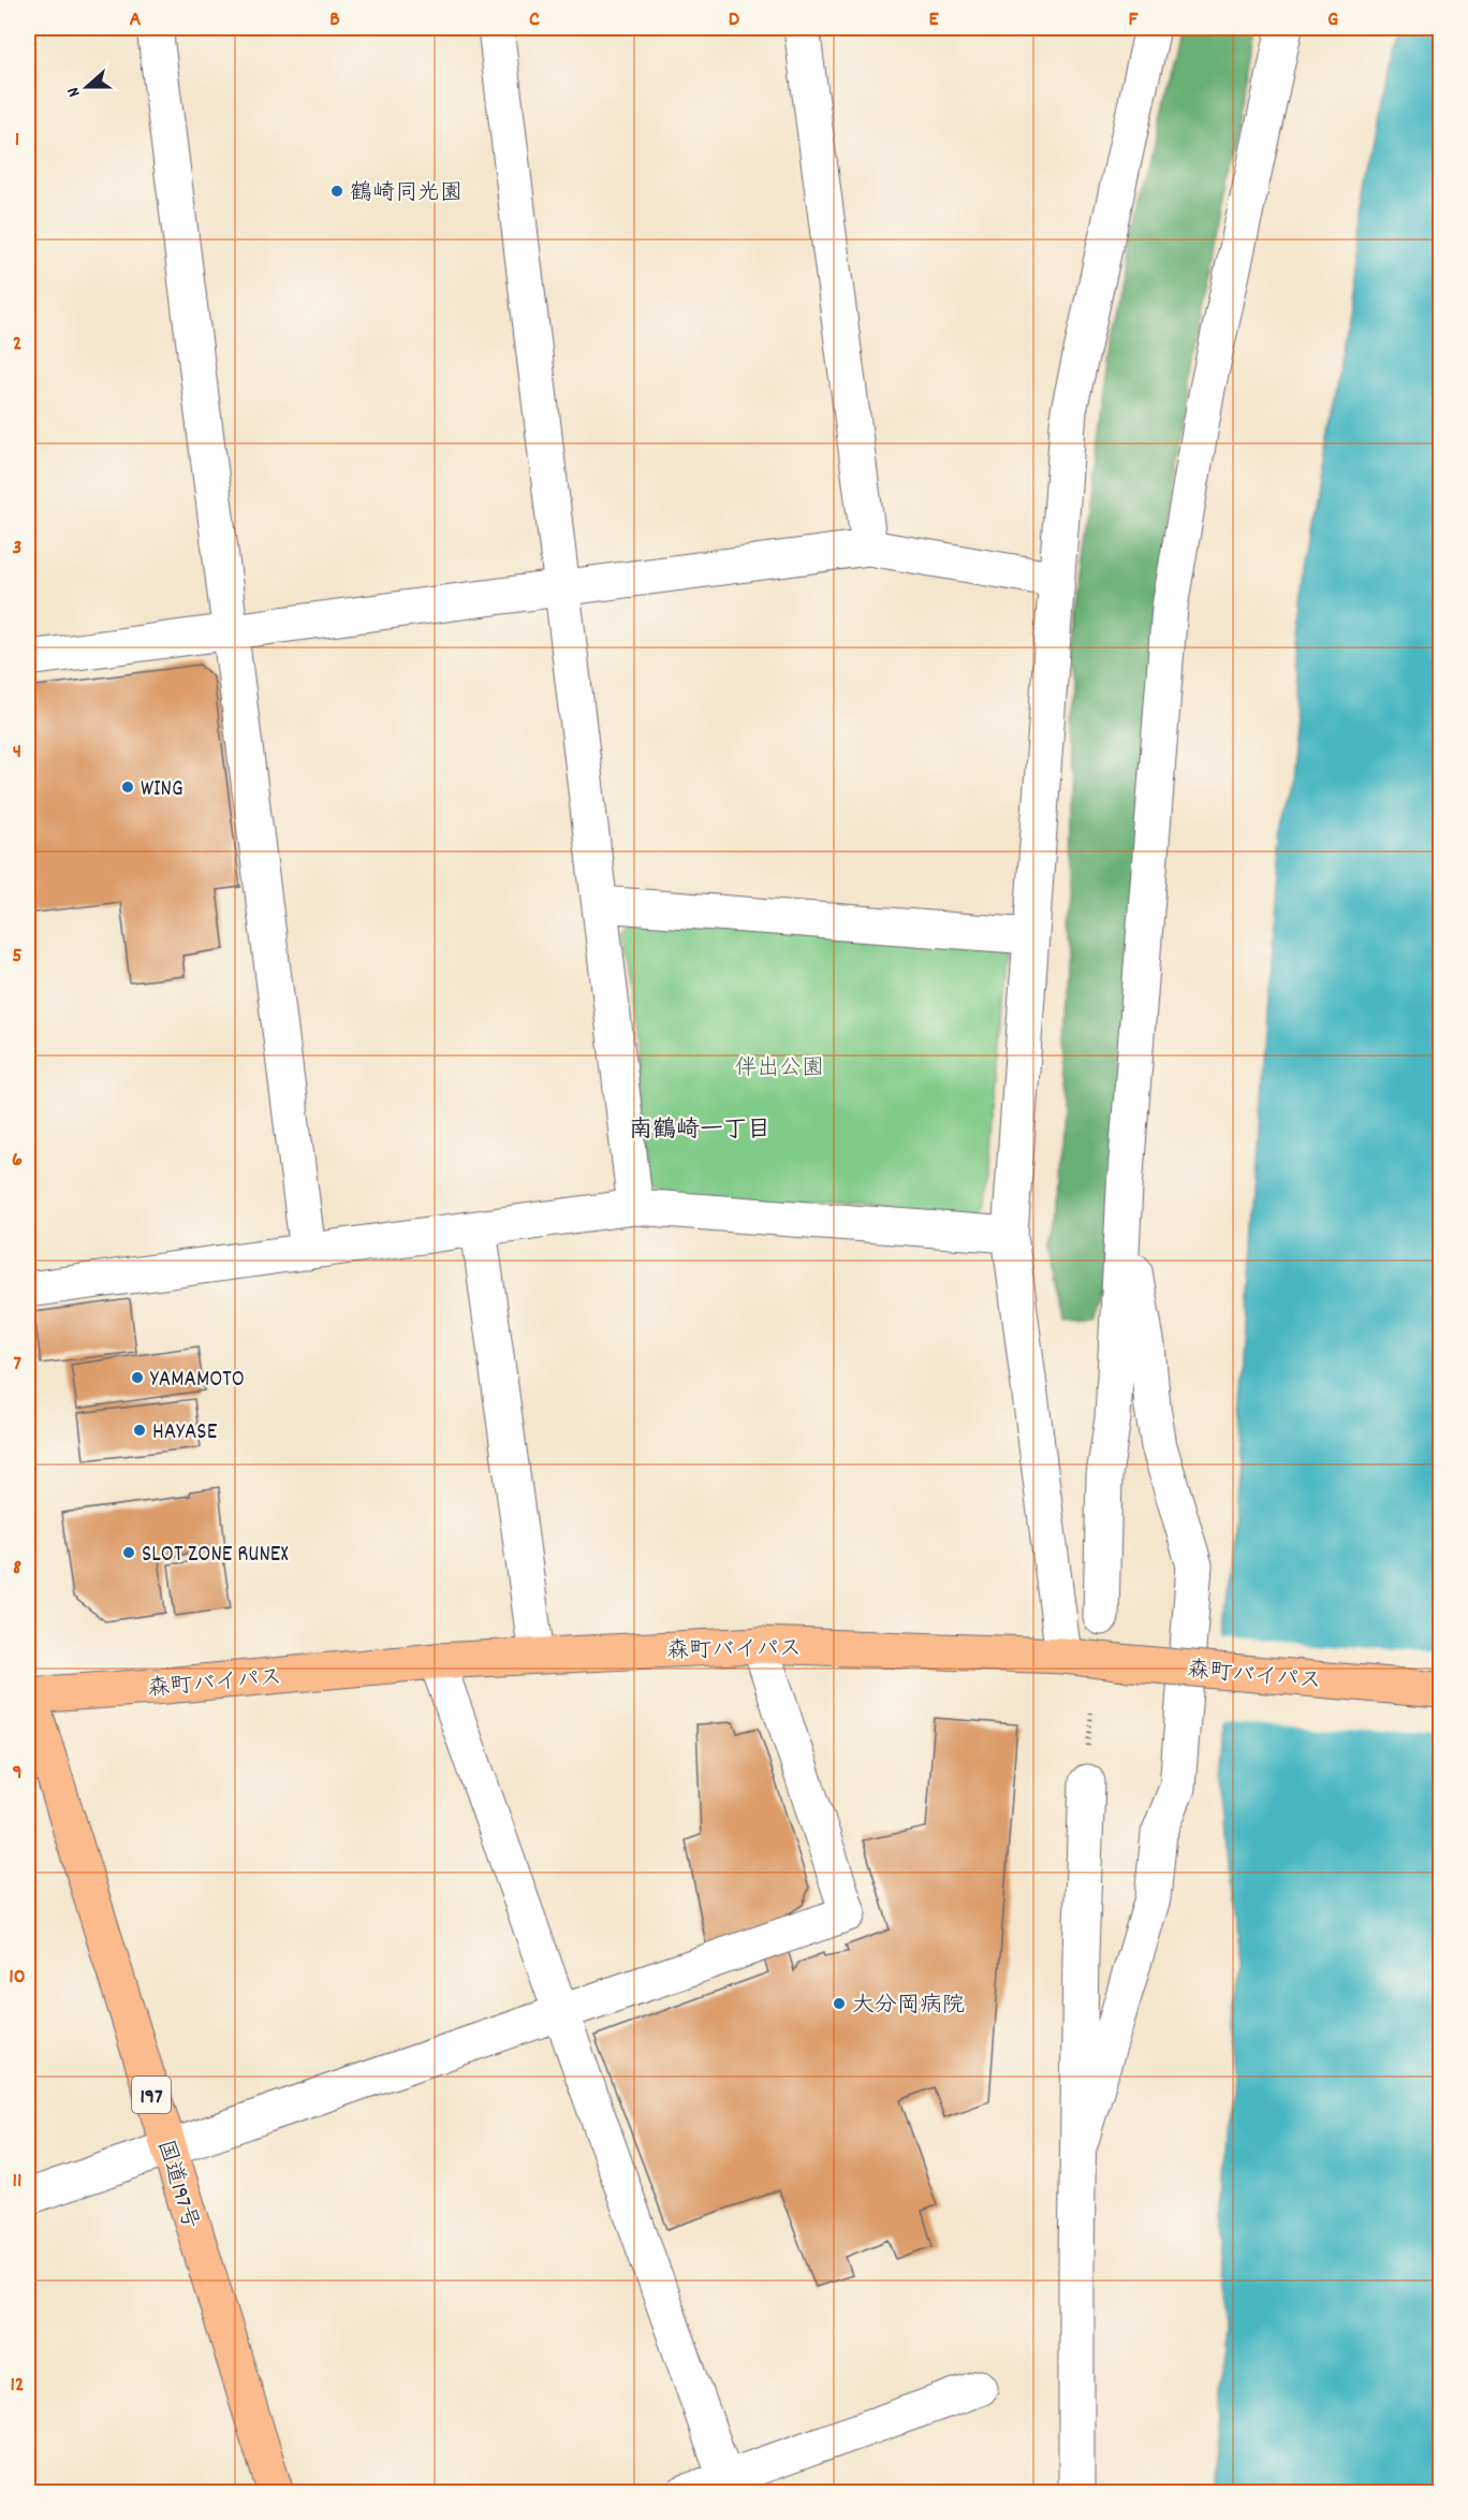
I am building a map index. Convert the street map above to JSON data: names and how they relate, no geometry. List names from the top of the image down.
{
  "streets": {
    "main road": ["森町バイパス", "197", "国道197号"]
  },
  "crossings": [
    ["森町バイパス", "国道197号"]
  ],
  "districts": ["南鶴崎一丁目"],
  "parks": ["伴出公園"],
  "places": [
    "鶴崎同光園",
    "WING",
    "YAMAMOTO",
    "HAYASE",
    "SLOT ZONE RUNEX",
    "大分岡病院"
  ],
  "north": "left",
  "grid": {
    "columns": [
      "A",
      "B",
      "C",
      "D",
      "E",
      "F",
      "G"
    ],
    "rows": [
      "1",
      "2",
      "3",
      "4",
      "5",
      "6",
      "7",
      "8",
      "9",
      "10",
      "11",
      "12"
    ]
  }
}
